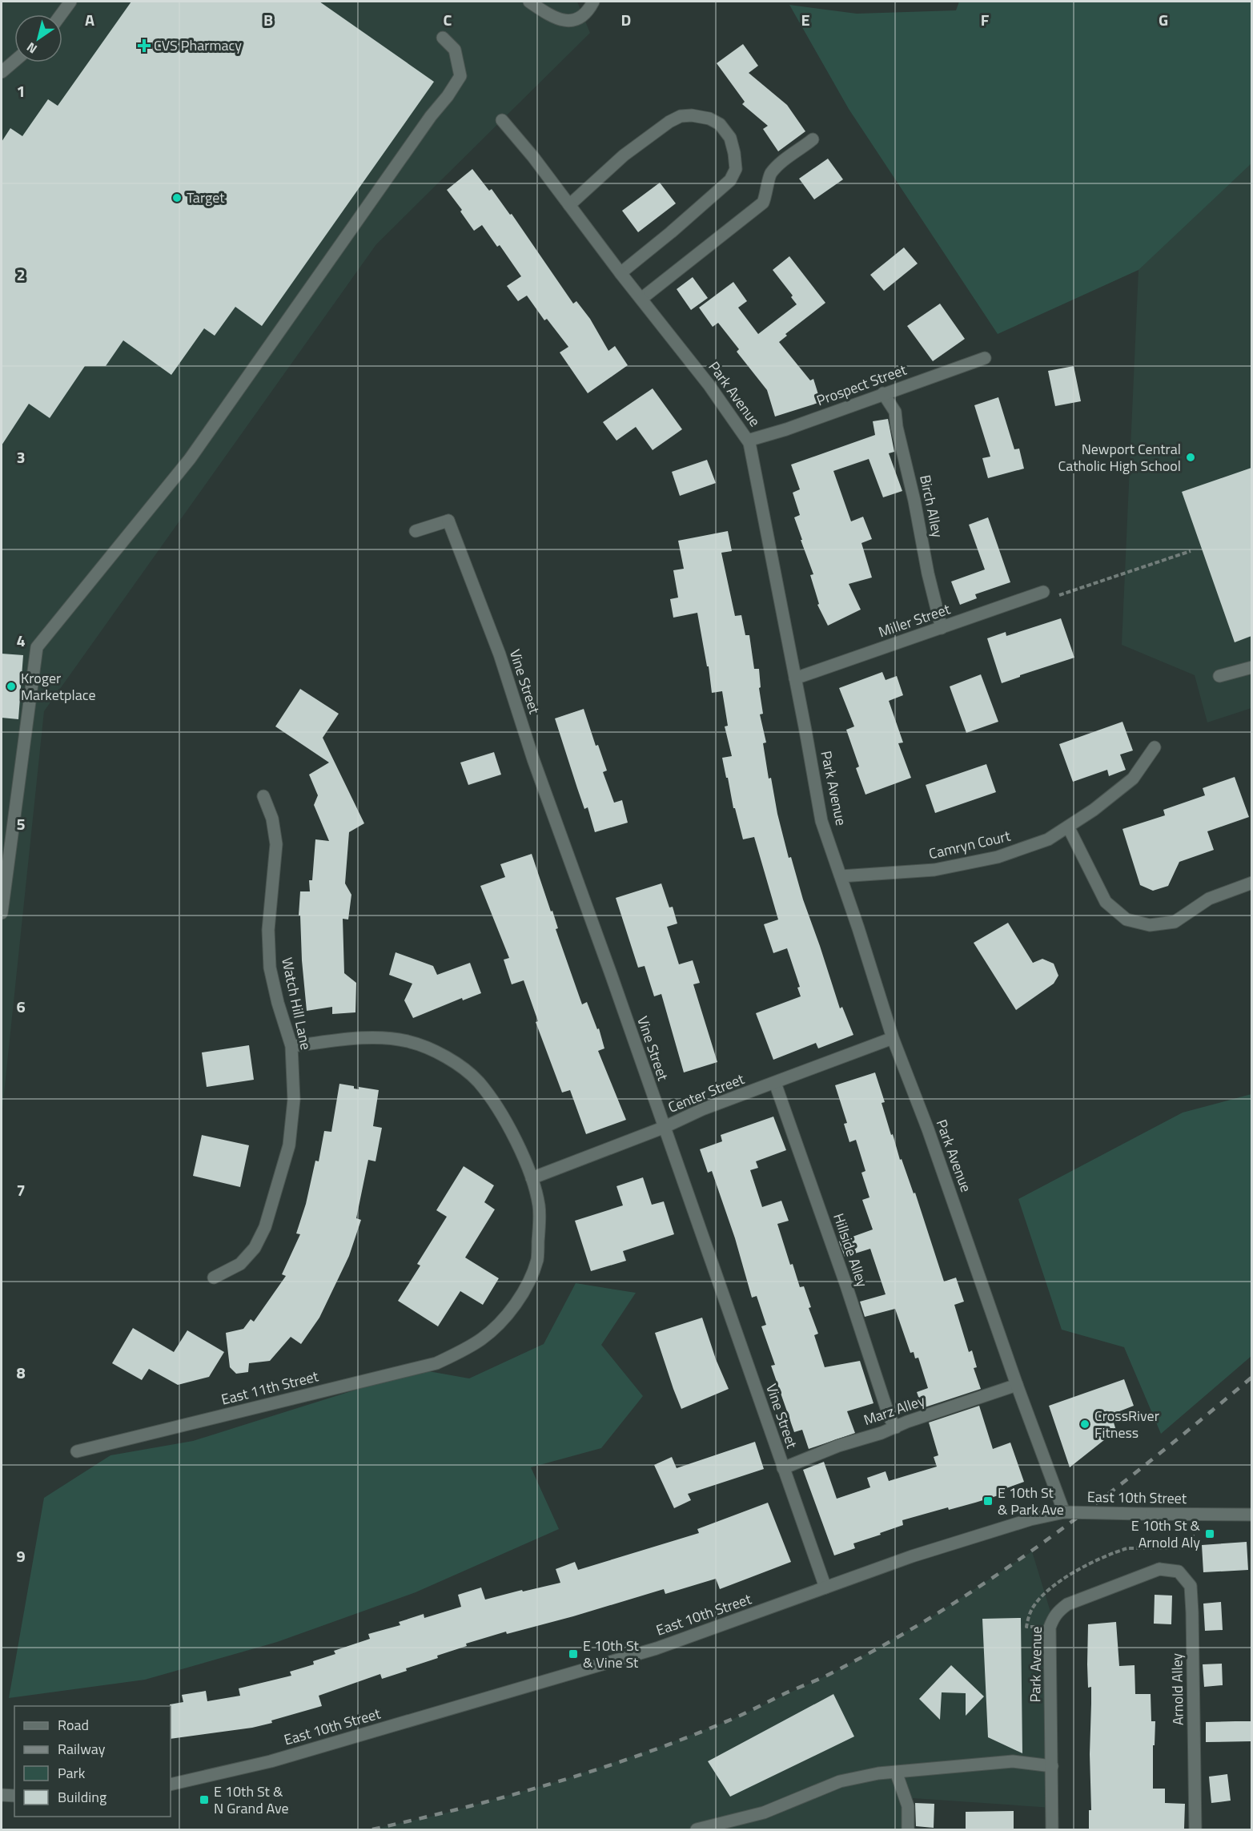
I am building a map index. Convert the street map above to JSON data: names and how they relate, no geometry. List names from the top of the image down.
{
  "streets": {
    "street": [
      "Prospect Street",
      "Park Avenue",
      "Birch Alley",
      "Miller Street",
      "Vine Street",
      "Camryn Court",
      "Watch Hill Lane",
      "Center Street",
      "Hillside Alley",
      "East 11th Street",
      "Marz Alley",
      "East 10th Street",
      "Arnold Alley"
    ]
  },
  "crossings": [
    ["Prospect Street", "Park Avenue"],
    ["Prospect Street", "Birch Alley"],
    ["Park Avenue", "Miller Street"],
    ["Park Avenue", "Camryn Court"],
    ["Park Avenue", "Center Street"],
    ["Park Avenue", "Marz Alley"],
    ["Park Avenue", "East 10th Street"],
    ["Park Avenue", "Arnold Alley"],
    ["Birch Alley", "Miller Street"],
    ["Vine Street", "Center Street"],
    ["Vine Street", "Marz Alley"],
    ["Vine Street", "East 10th Street"],
    ["Watch Hill Lane", "East 11th Street"],
    ["Center Street", "Hillside Alley"],
    ["Center Street", "East 11th Street"],
    ["Hillside Alley", "Marz Alley"]
  ],
  "places": {
    "health": ["CVS Pharmacy"],
    "other": [
      "Target",
      "Newport Central Catholic High School",
      "Kroger Marketplace",
      "CrossRiver Fitness"
    ],
    "transit": [
      "E 10th St & Park Ave",
      "E 10th St & Arnold Aly",
      "E 10th St & Vine St",
      "E 10th St & N Grand Ave"
    ]
  },
  "legend": [
    "Road",
    "Railway",
    "Park",
    "Building"
  ],
  "north": "bottom left",
  "grid": {
    "columns": [
      "A",
      "B",
      "C",
      "D",
      "E",
      "F",
      "G"
    ],
    "rows": [
      "1",
      "2",
      "3",
      "4",
      "5",
      "6",
      "7",
      "8",
      "9"
    ]
  }
}
